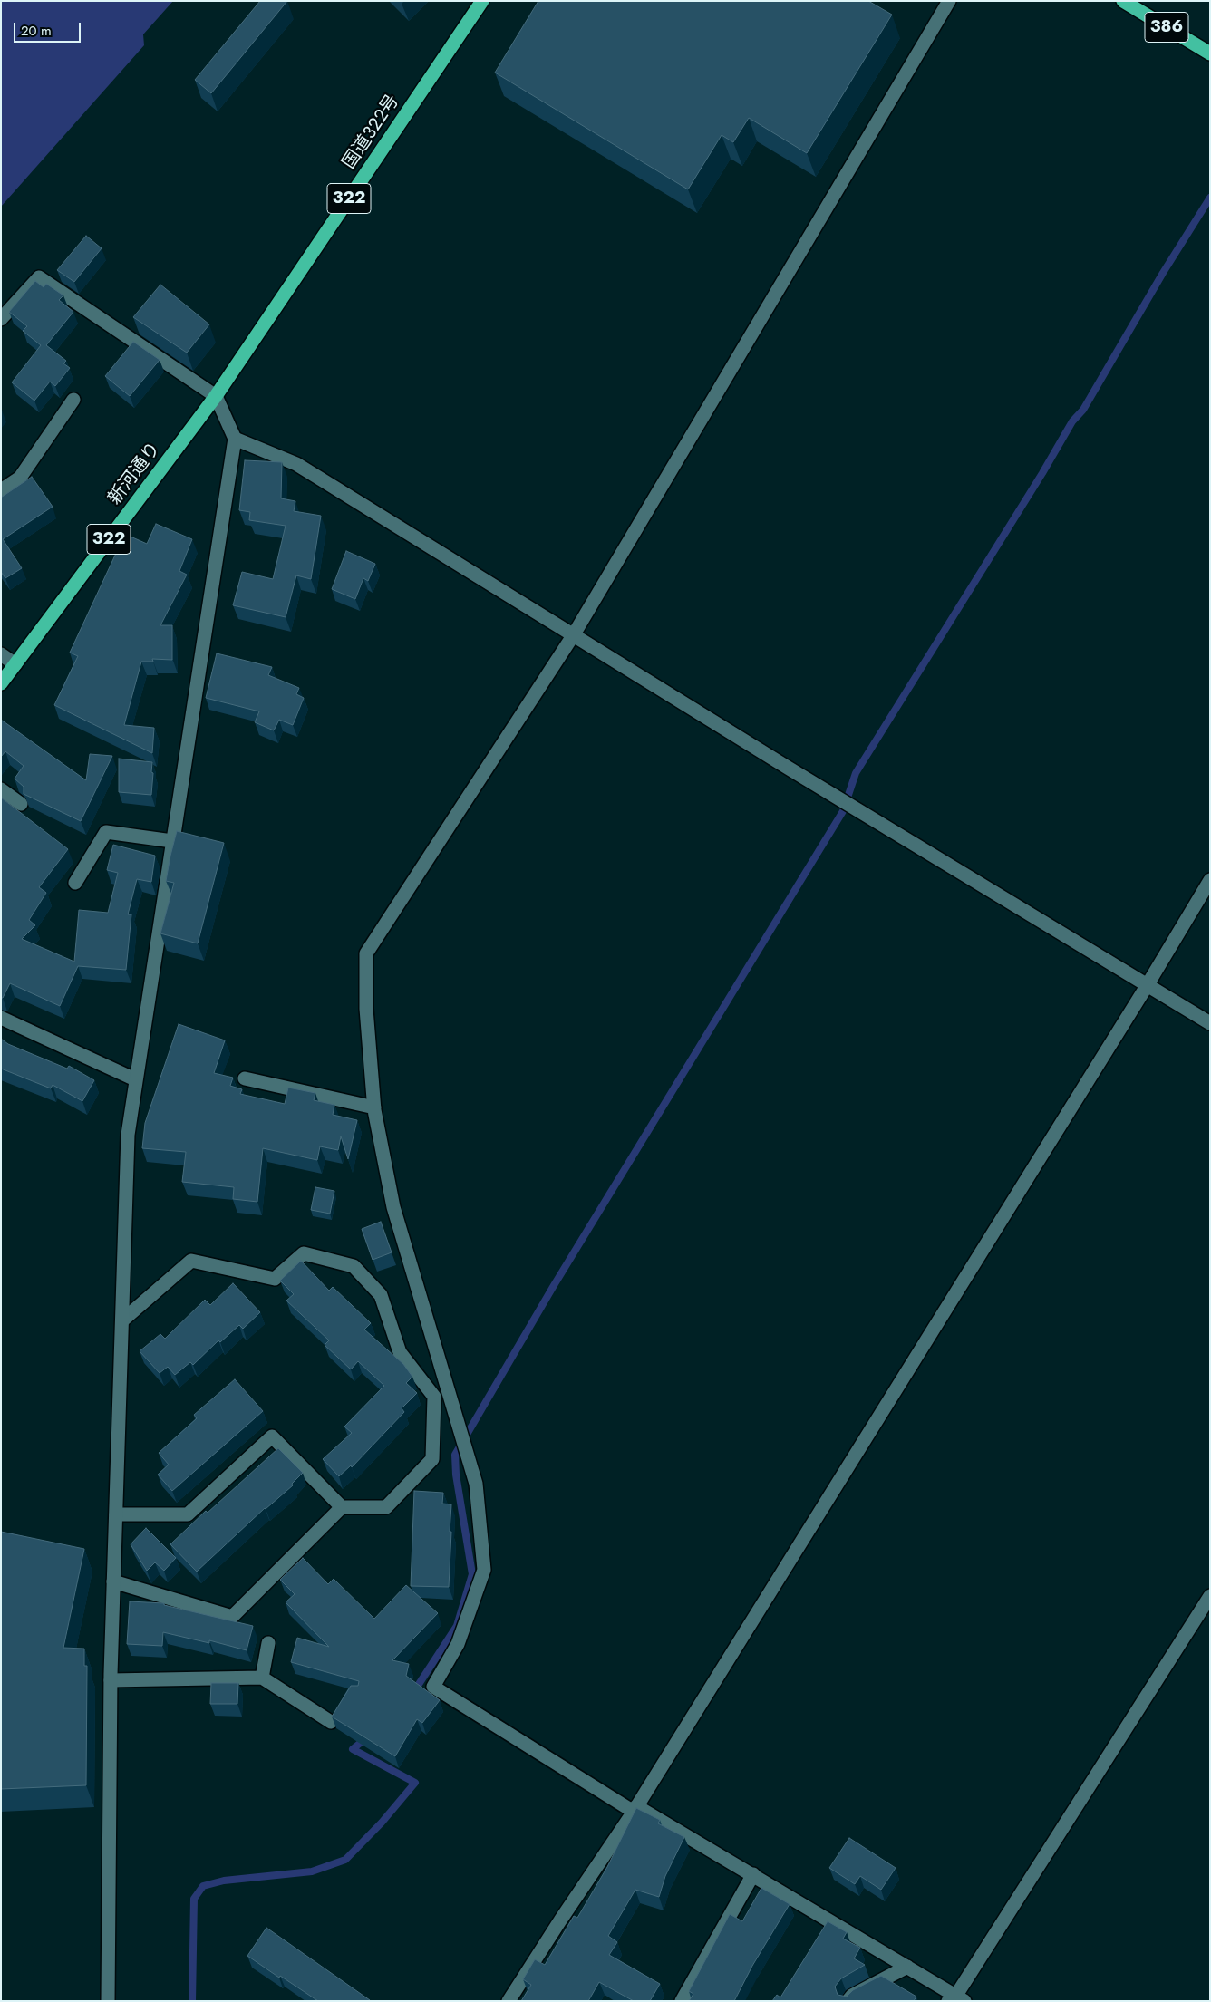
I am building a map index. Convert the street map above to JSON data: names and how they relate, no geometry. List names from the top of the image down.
{
  "streets": {
    "highway": [
      "386",
      "国道322号",
      "322",
      "新河通り"
    ]
  },
  "crossings": [
    ["国道322号", "新河通り"]
  ],
  "scale_bar": "20 m"
}
